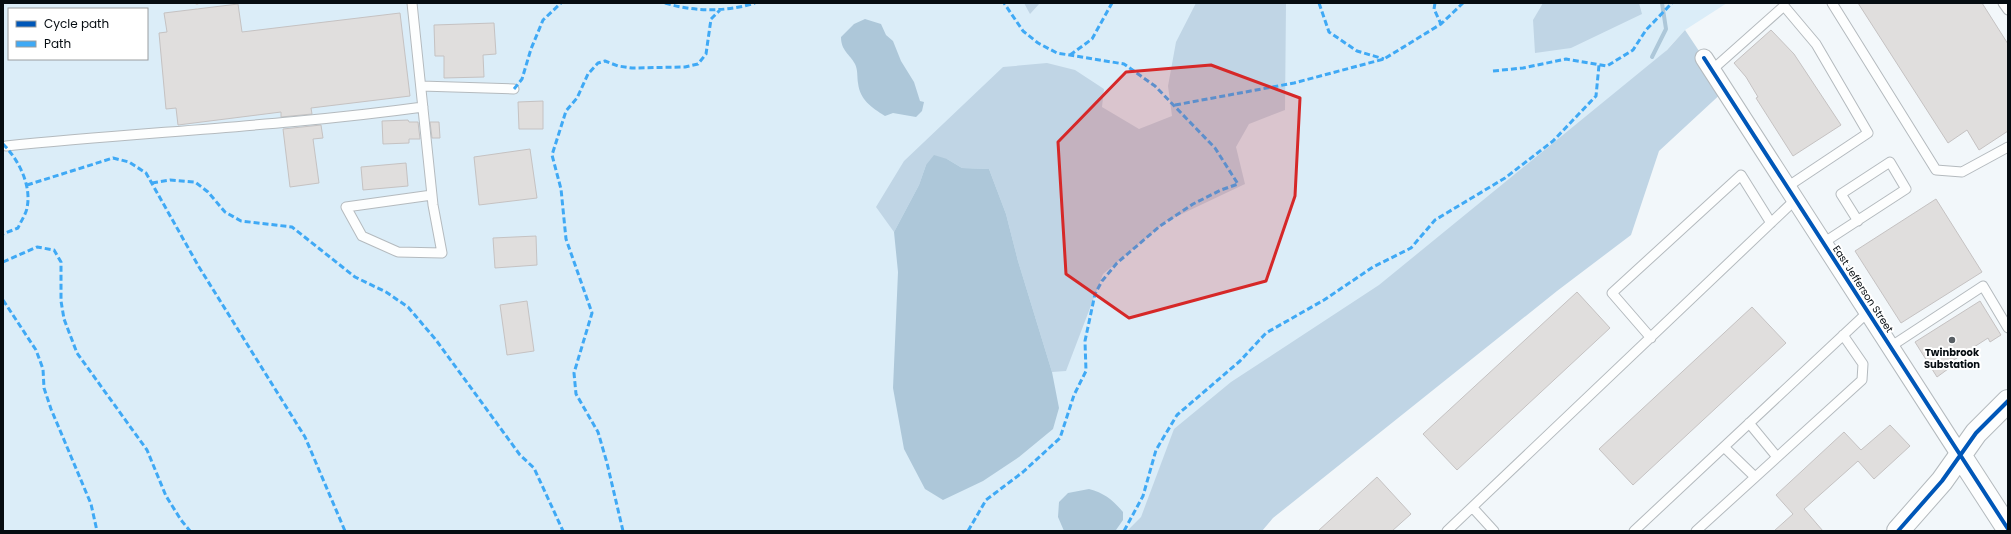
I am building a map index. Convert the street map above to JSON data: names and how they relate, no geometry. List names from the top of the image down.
{
  "streets": {
    "street": ["East Jefferson Street"]
  },
  "places": ["Twinbrook Substation"],
  "legend": ["Cycle path", "Path"]
}
